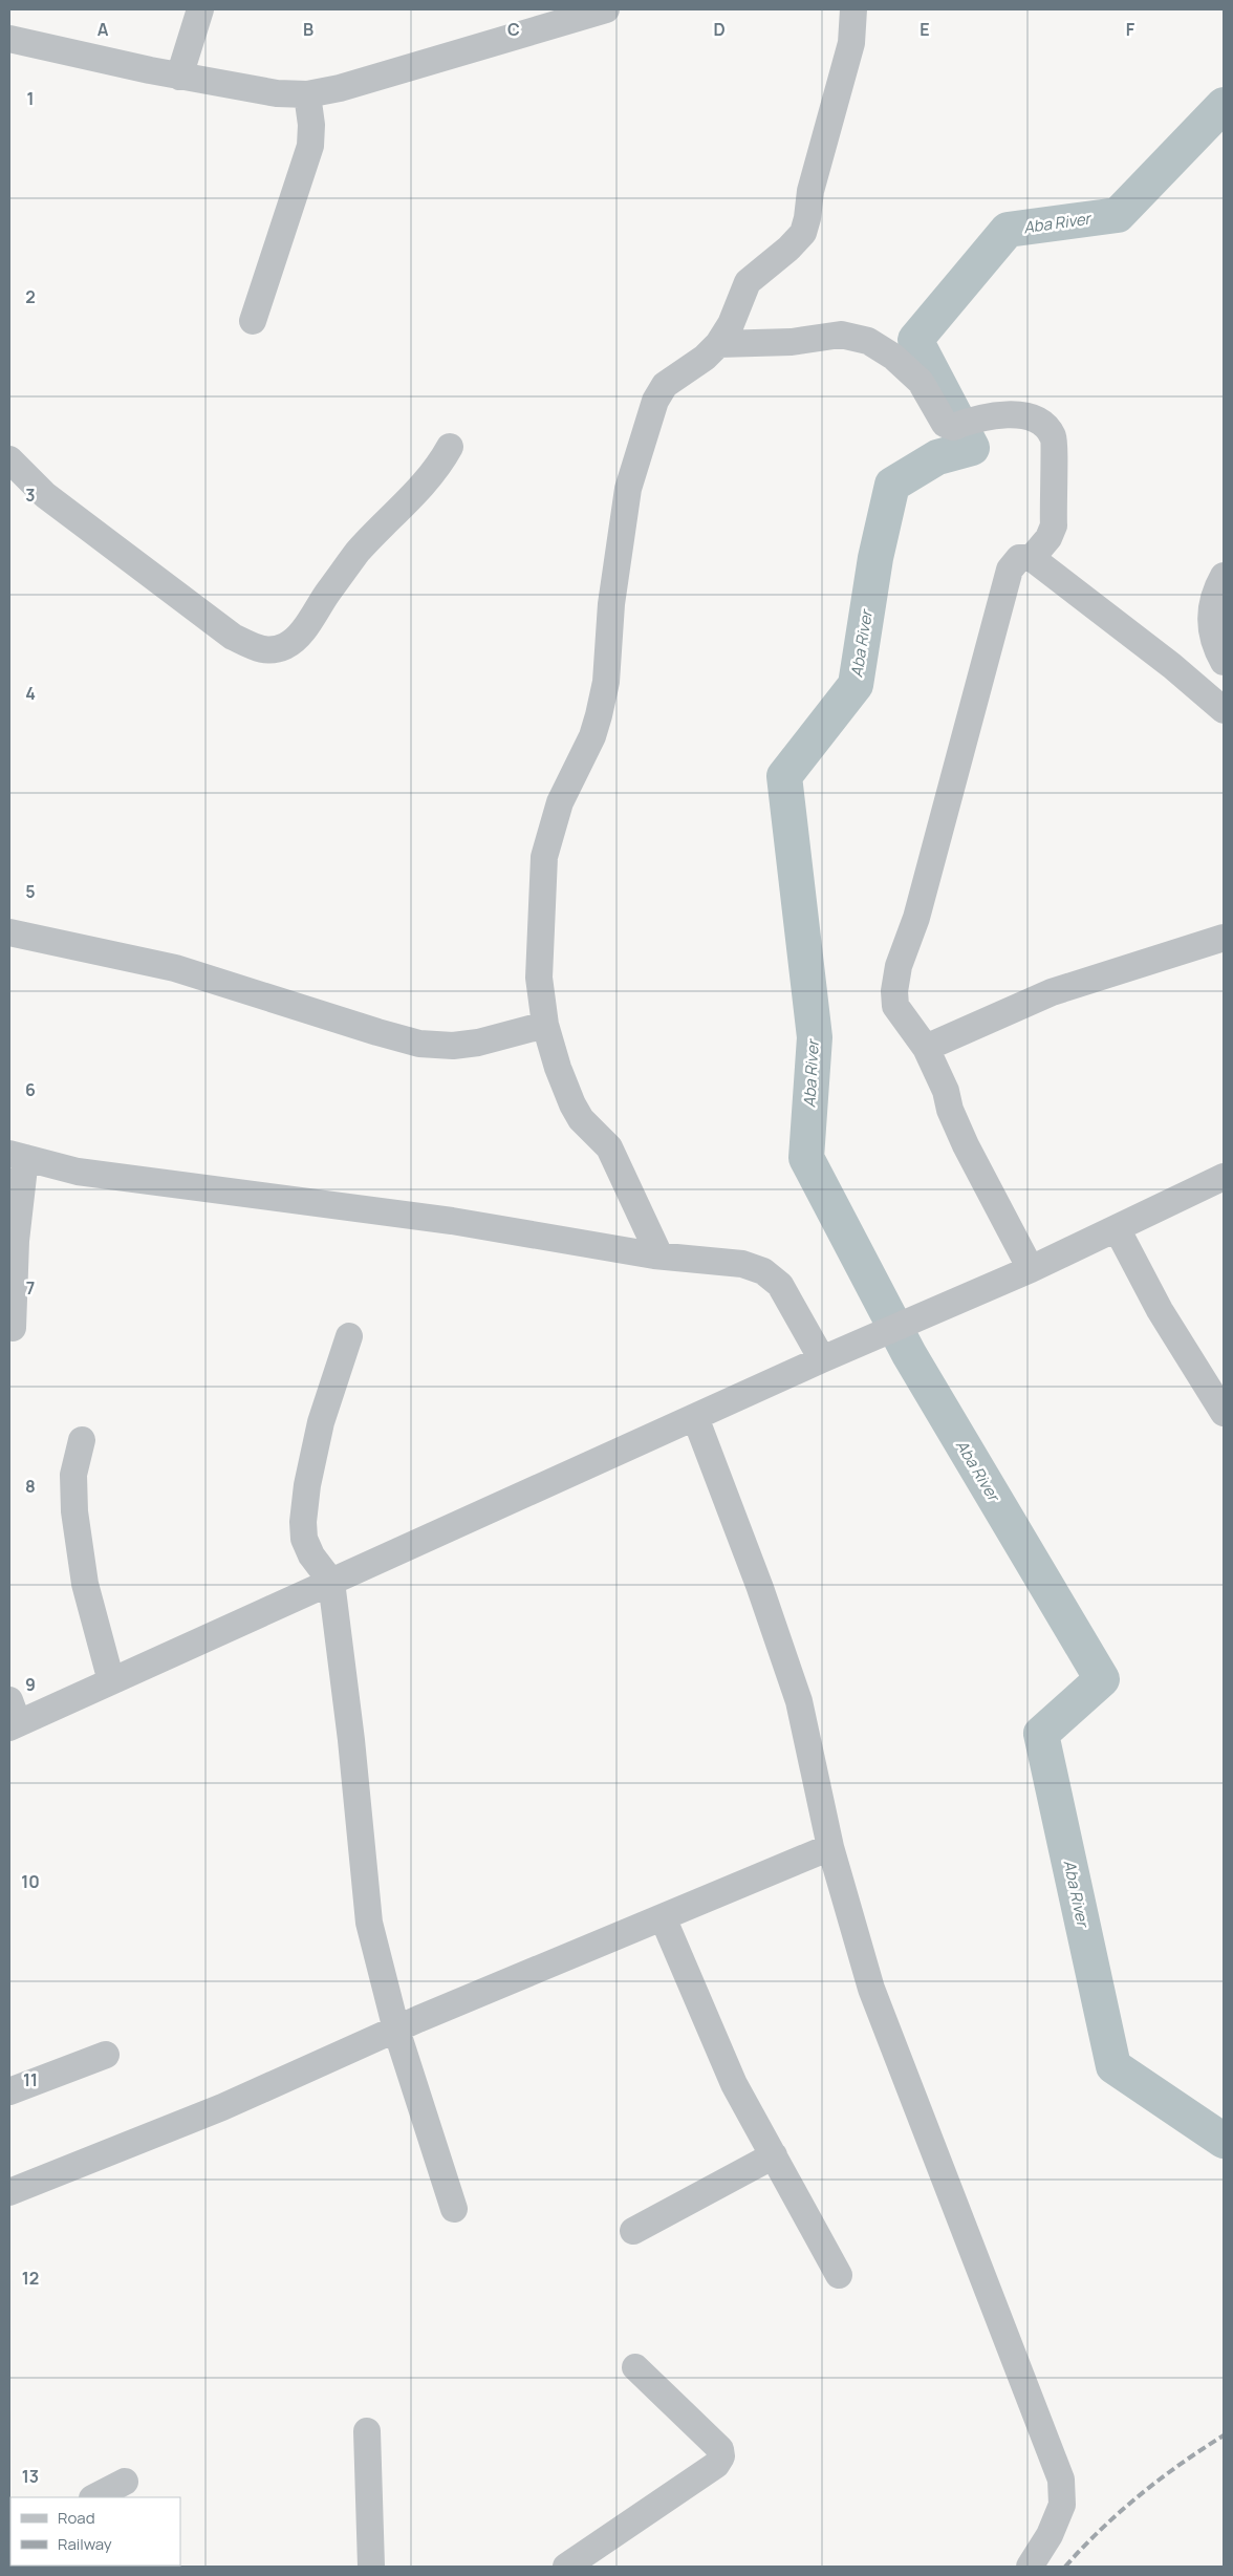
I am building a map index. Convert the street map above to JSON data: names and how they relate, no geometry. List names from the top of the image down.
{
  "water": ["Aba River"],
  "legend": ["Road", "Railway"],
  "grid": {
    "columns": [
      "A",
      "B",
      "C",
      "D",
      "E",
      "F"
    ],
    "rows": [
      "1",
      "2",
      "3",
      "4",
      "5",
      "6",
      "7",
      "8",
      "9",
      "10",
      "11",
      "12",
      "13"
    ]
  }
}
